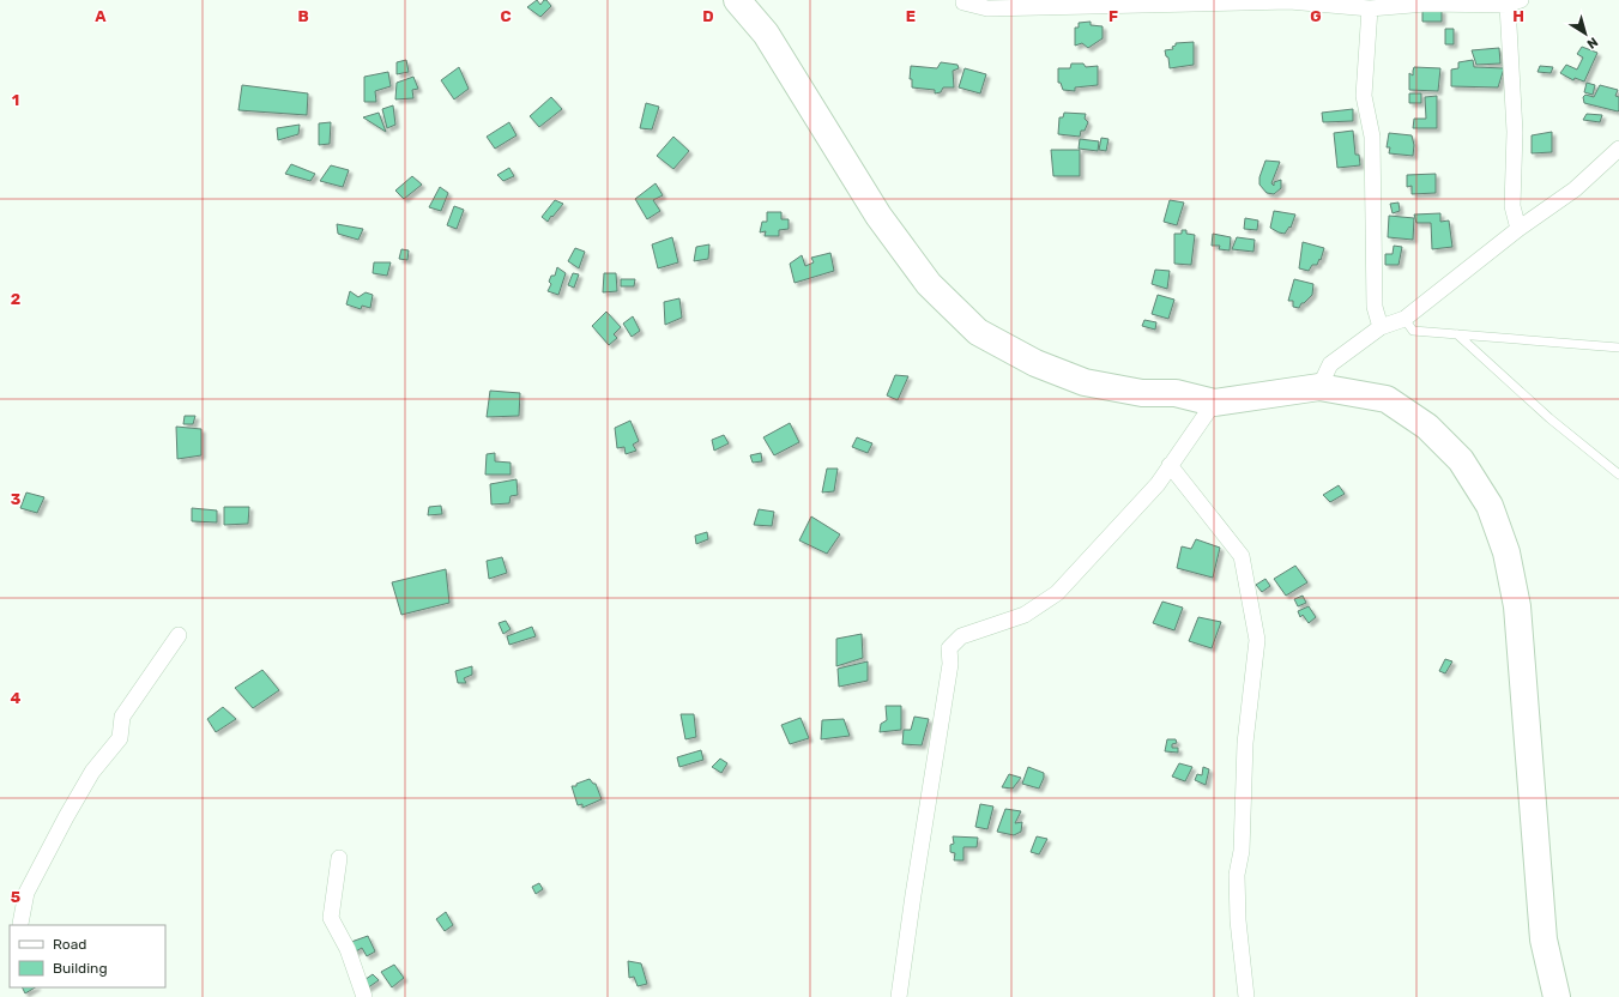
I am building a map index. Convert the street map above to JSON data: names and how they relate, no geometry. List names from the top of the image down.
{
  "legend": ["Road", "Building"],
  "north": "bottom right",
  "grid": {
    "columns": [
      "A",
      "B",
      "C",
      "D",
      "E",
      "F",
      "G",
      "H"
    ],
    "rows": [
      "1",
      "2",
      "3",
      "4",
      "5"
    ]
  }
}
